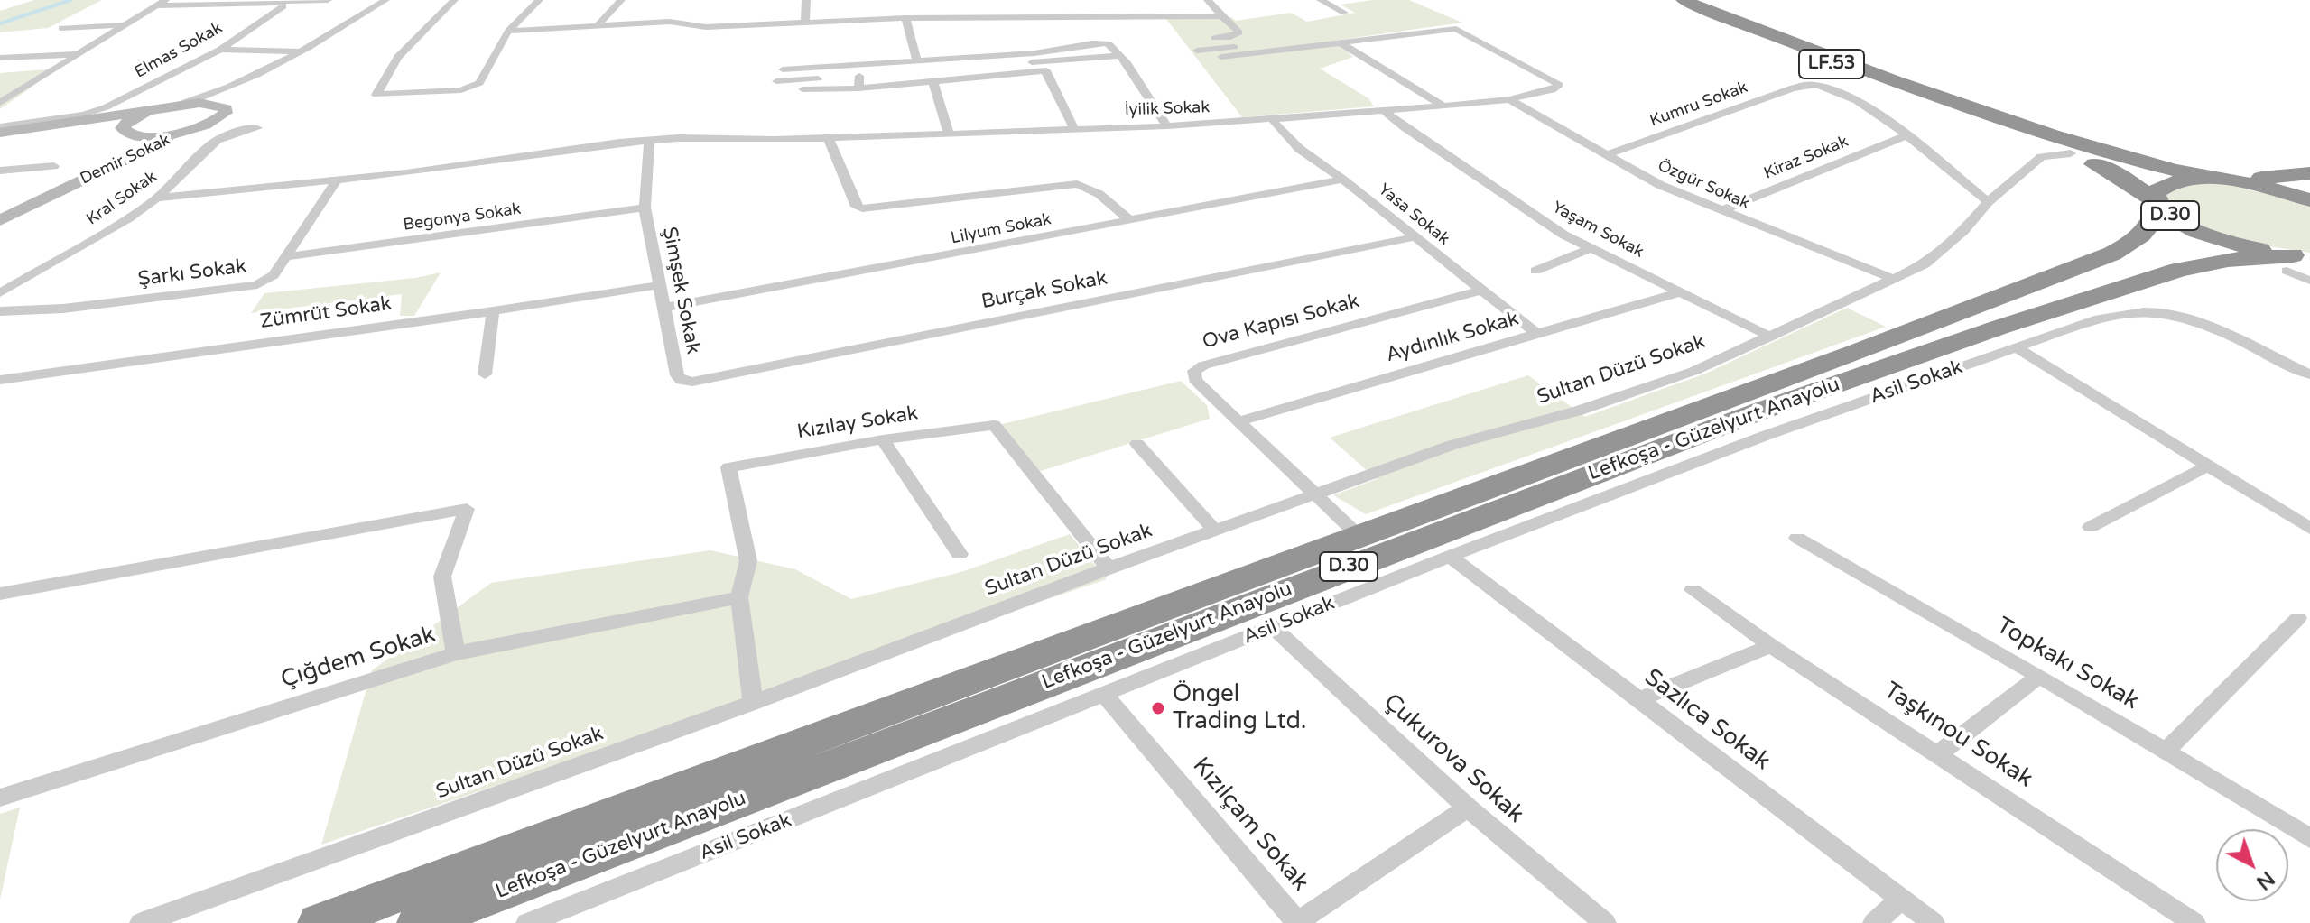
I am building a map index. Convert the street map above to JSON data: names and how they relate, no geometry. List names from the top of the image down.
{
  "streets": {
    "highway": ["LF.53", "D.30", "Lefkoşa - Güzelyurt Anayolu"],
    "street": [
      "Elmas Sokak",
      "Kumru Sokak",
      "İyilik Sokak",
      "Kiraz Sokak",
      "Demir Sokak",
      "Özgür Sokak",
      "Kral Sokak",
      "Yasa Sokak",
      "Begonya Sokak",
      "Lilyum Sokak",
      "Yaşam Sokak",
      "Şarkı Sokak",
      "Şimşek Sokak",
      "Burçak Sokak",
      "Zümrüt Sokak",
      "Ova Kapısı Sokak",
      "Aydınlık Sokak",
      "Sultan Düzü Sokak",
      "Asil Sokak",
      "Kızılay Sokak",
      "Çığdem Sokak",
      "Topkakı Sokak",
      "Sazlıca Sokak",
      "Taşkınou Sokak",
      "Çukurova Sokak",
      "Kızılçam Sokak"
    ]
  },
  "crossings": [
    ["LF.53", "D.30"],
    ["LF.53", "Sultan Düzü Sokak"],
    ["LF.53", "Lefkoşa - Güzelyurt Anayolu"],
    ["Kumru Sokak", "Kiraz Sokak"],
    ["Kumru Sokak", "Özgür Sokak"],
    ["İyilik Sokak", "Özgür Sokak"],
    ["İyilik Sokak", "Kral Sokak"],
    ["İyilik Sokak", "Yasa Sokak"],
    ["İyilik Sokak", "Yaşam Sokak"],
    ["İyilik Sokak", "Şarkı Sokak"],
    ["İyilik Sokak", "Şimşek Sokak"],
    ["Kiraz Sokak", "Özgür Sokak"],
    ["Özgür Sokak", "Sultan Düzü Sokak"],
    ["Yasa Sokak", "Lilyum Sokak"],
    ["Yasa Sokak", "Burçak Sokak"],
    ["Yasa Sokak", "Ova Kapısı Sokak"],
    ["Yasa Sokak", "Aydınlık Sokak"],
    ["D.30", "Lefkoşa - Güzelyurt Anayolu"],
    ["Begonya Sokak", "Şarkı Sokak"],
    ["Begonya Sokak", "Şimşek Sokak"],
    ["Lilyum Sokak", "Şimşek Sokak"],
    ["Yaşam Sokak", "Aydınlık Sokak"],
    ["Yaşam Sokak", "Sultan Düzü Sokak"],
    ["Şimşek Sokak", "Burçak Sokak"],
    ["Şimşek Sokak", "Zümrüt Sokak"],
    ["Ova Kapısı Sokak", "Aydınlık Sokak"],
    ["Ova Kapısı Sokak", "Sultan Düzü Sokak"],
    ["Ova Kapısı Sokak", "Lefkoşa - Güzelyurt Anayolu"],
    ["Sultan Düzü Sokak", "Kızılay Sokak"],
    ["Asil Sokak", "Sazlıca Sokak"],
    ["Asil Sokak", "Çukurova Sokak"],
    ["Asil Sokak", "Kızılçam Sokak"],
    ["Kızılay Sokak", "Çığdem Sokak"]
  ],
  "places": ["Öngel Trading Ltd."],
  "north": "bottom right"
}
